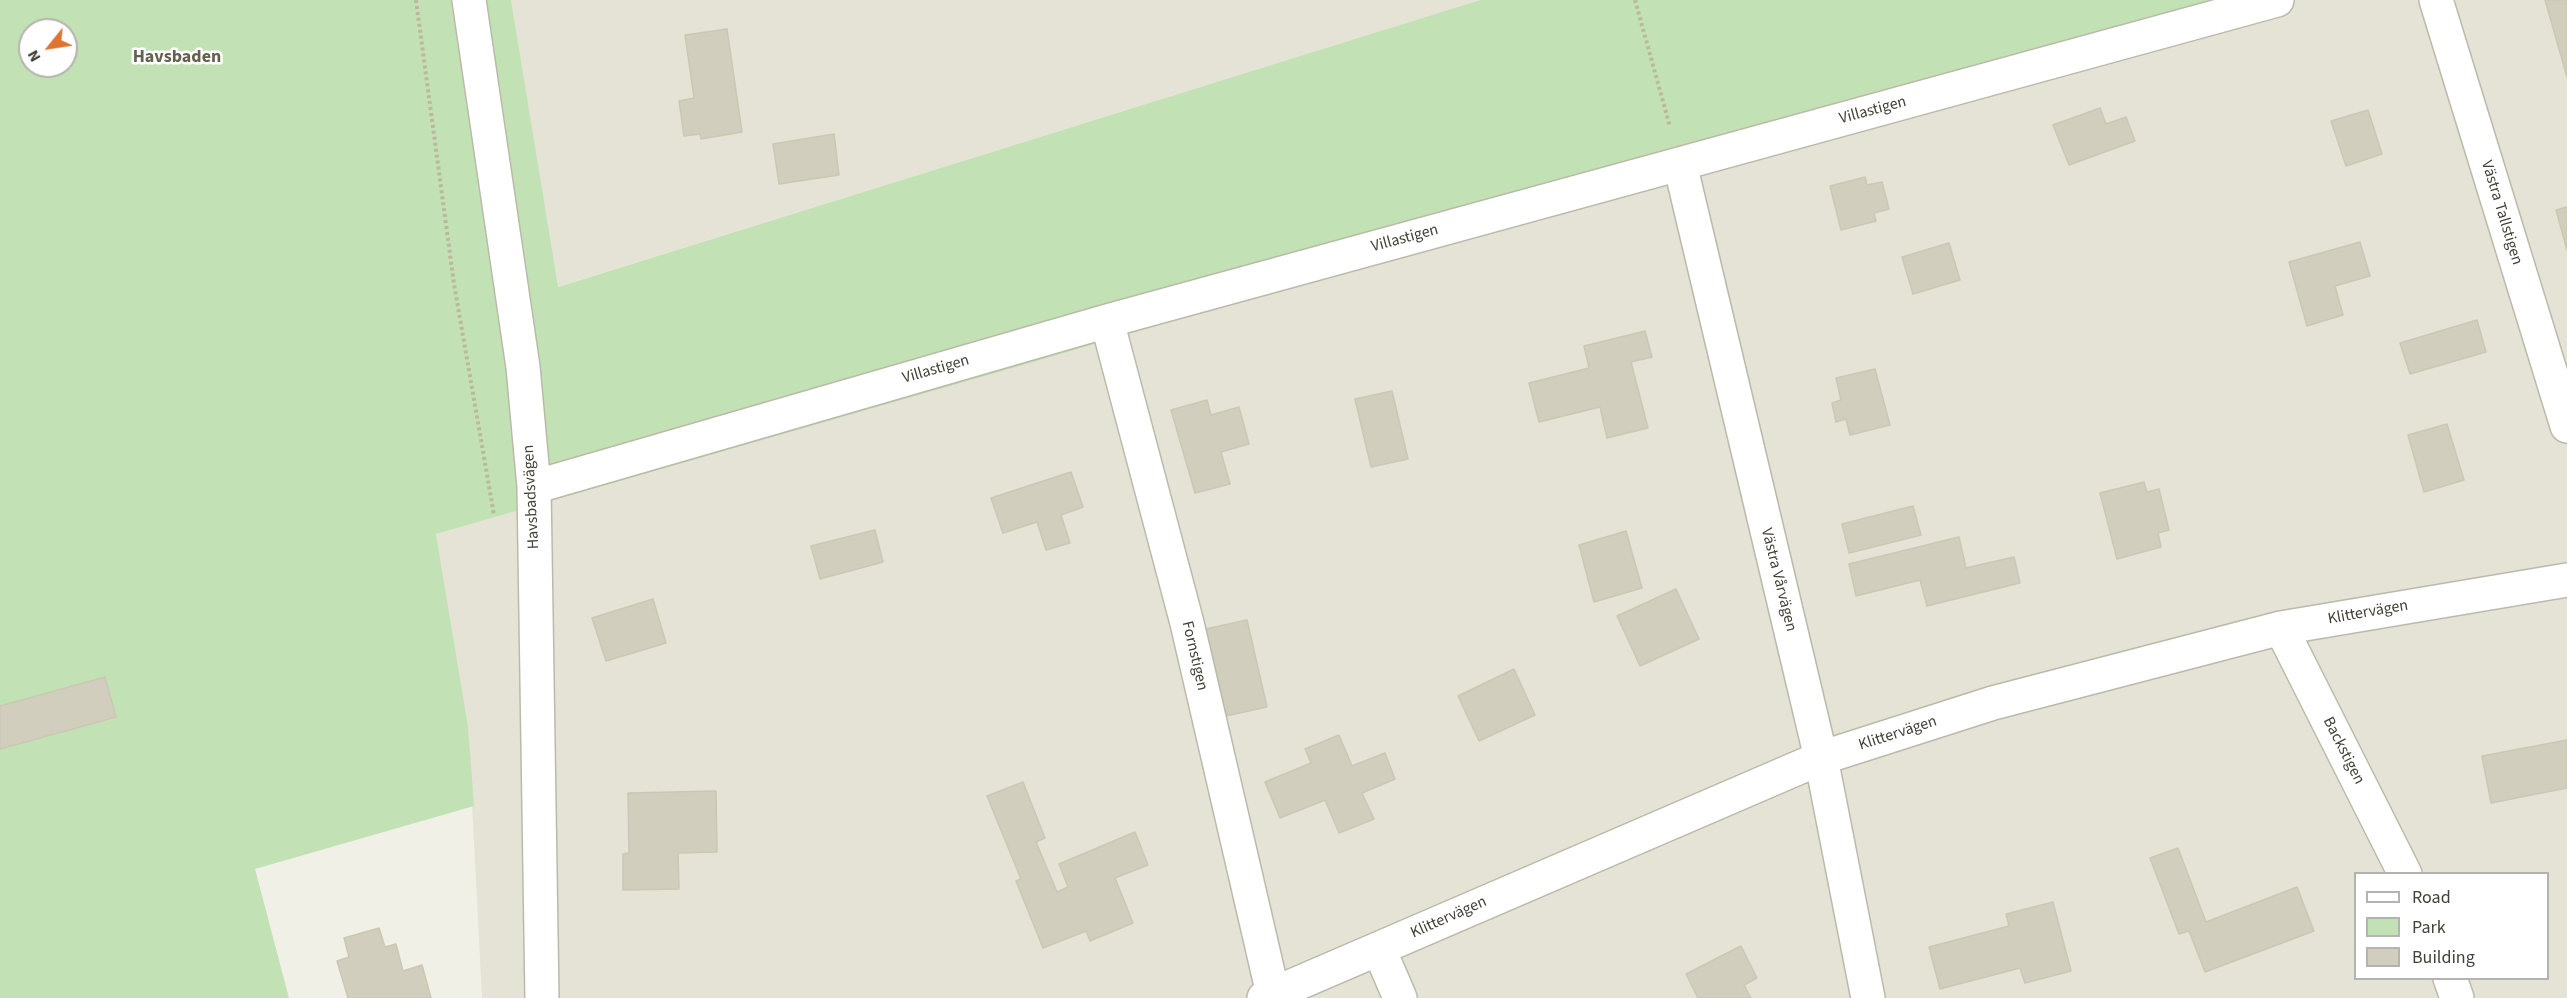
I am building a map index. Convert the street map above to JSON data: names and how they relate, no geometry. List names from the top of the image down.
{
  "streets": {
    "street": [
      "Villastigen",
      "Västra Tallstigen",
      "Havsbadsvägen",
      "Västra Vårvägen",
      "Klittervägen",
      "Fornstigen",
      "Backstigen"
    ]
  },
  "crossings": [
    ["Villastigen", "Havsbadsvägen"],
    ["Villastigen", "Västra Vårvägen"],
    ["Villastigen", "Fornstigen"],
    ["Västra Vårvägen", "Klittervägen"],
    ["Klittervägen", "Fornstigen"],
    ["Klittervägen", "Backstigen"]
  ],
  "districts": ["Havsbaden"],
  "legend": ["Road", "Park", "Building"],
  "north": "bottom left"
}
